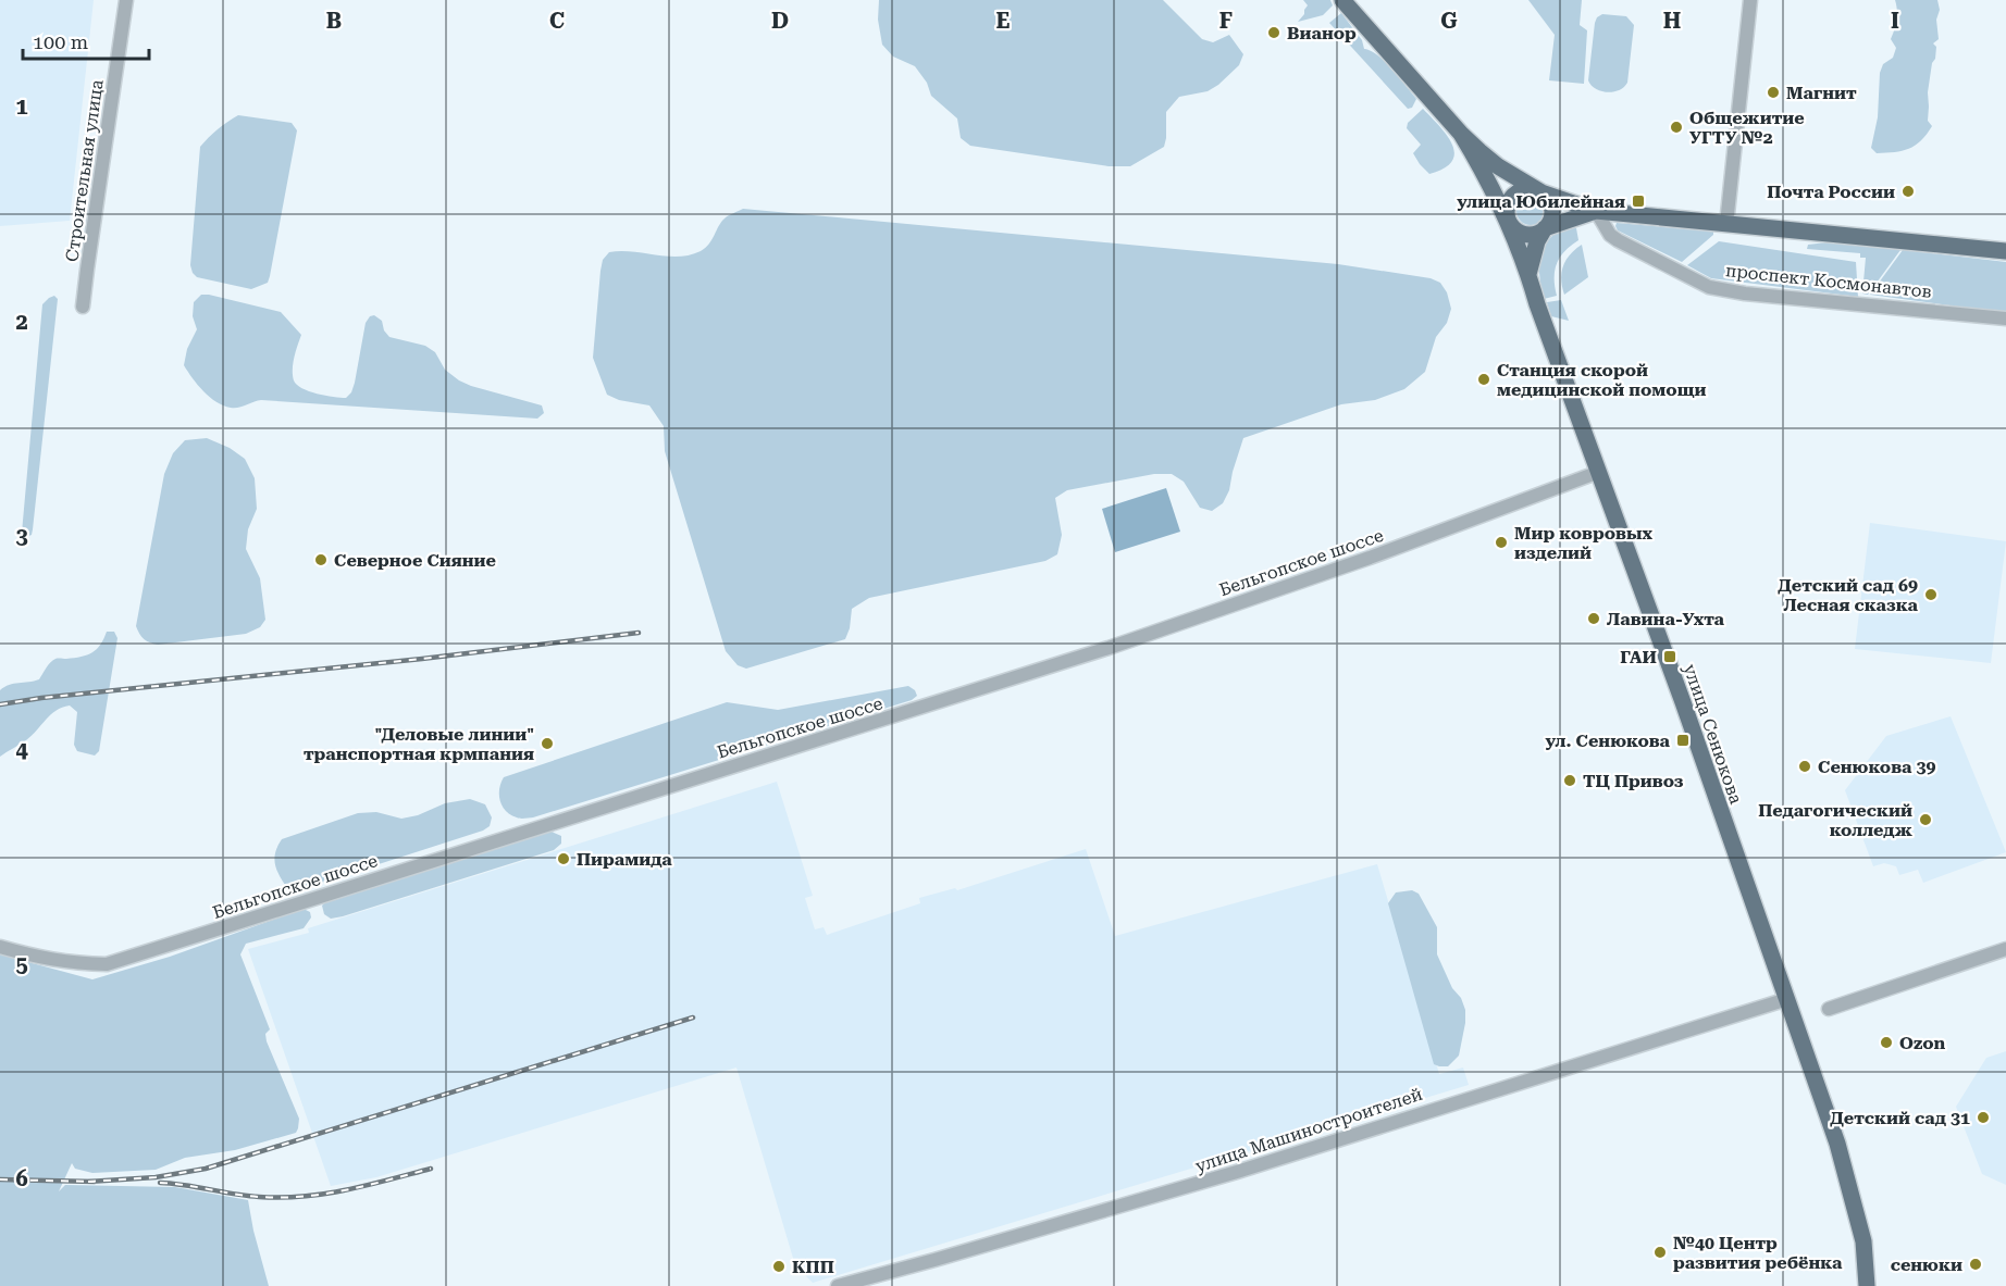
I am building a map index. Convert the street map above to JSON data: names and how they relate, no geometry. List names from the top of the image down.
{
  "streets": {
    "main road": ["улица Сенюкова"],
    "street": [
      "Строительная улица",
      "проспект Космонавтов",
      "Бельгопское шоссе",
      "улица Машиностроителей"
    ]
  },
  "crossings": [
    ["Бельгопское шоссе", "улица Сенюкова"],
    ["улица Сенюкова", "улица Машиностроителей"]
  ],
  "places": {
    "other": [
      "Вианор",
      "Магнит",
      "Общежитие УГТУ №2",
      "Почта России",
      "Станция скорой медицинской помощи",
      "Мир ковровых изделий",
      "Северное Сияние",
      "Детский сад 69 Лесная сказка",
      "Лавина-Ухта",
      "\"Деловые линии\" транспортная крмпания",
      "Сенюкова 39",
      "ТЦ Привоз",
      "Педагогический колледж",
      "Пирамида",
      "Ozon",
      "Детский сад 31",
      "№40 Центр развития ребёнка",
      "сенюки",
      "КПП"
    ],
    "transit": ["улица Юбилейная", "ГАИ", "ул. Сенюкова"]
  },
  "scale_bar": "100 m",
  "grid": {
    "columns": [
      "B",
      "C",
      "D",
      "E",
      "F",
      "G",
      "H",
      "I"
    ],
    "rows": [
      "1",
      "2",
      "3",
      "4",
      "5",
      "6"
    ]
  }
}
